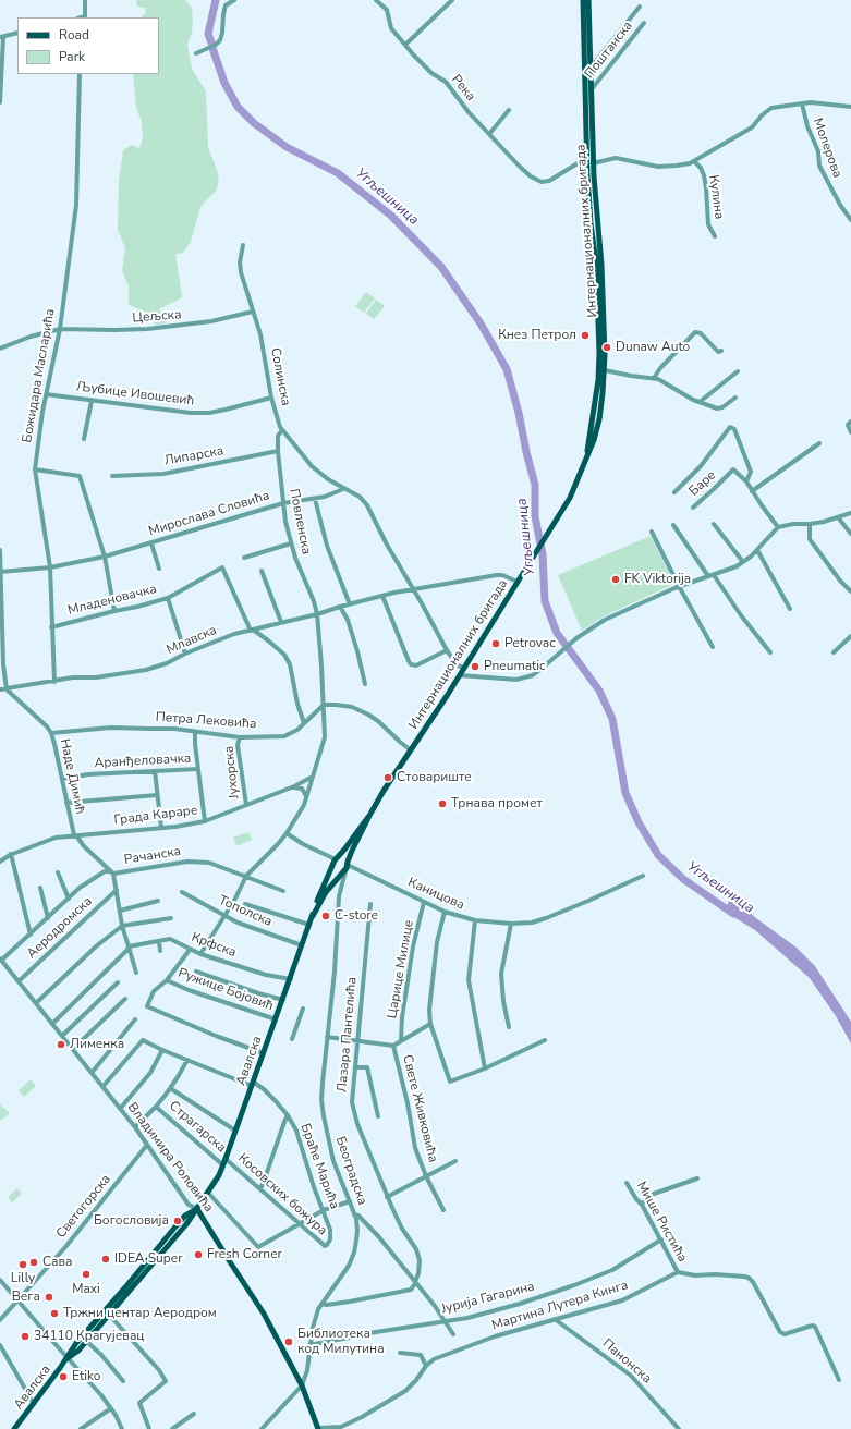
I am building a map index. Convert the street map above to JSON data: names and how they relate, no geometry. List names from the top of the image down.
{
  "streets": {
    "main road": ["Интернационалних бригада", "Авалска", "Владимира Роловића"],
    "street": [
      "Поштанска",
      "Река",
      "Молерова",
      "Кулина",
      "Цељска",
      "Божидара Масларића",
      "Солинска",
      "Љубице Ивошевић",
      "Липарска",
      "Баре",
      "Мирослава Словића",
      "Повленска",
      "Младеновачка",
      "Млавска",
      "Петра Лековића",
      "Аранђеловачка",
      "Јухорска",
      "Наде Димић",
      "Града Караре",
      "Рачанска",
      "Каницова",
      "Тополска",
      "Аеродромска",
      "Крфска",
      "Царице Милице",
      "Ружице Бојовић",
      "Лазара Пантелића",
      "Свете Живковића",
      "Страгарска",
      "Браће Марића",
      "Београдска",
      "Косовских божура",
      "Светогорска",
      "Мише Ристића",
      "Јурија Гагарина",
      "Мартина Лутера Кинга",
      "Панонска"
    ]
  },
  "crossings": [
    ["Поштанска", "Интернационалних бригада"],
    ["Река", "Интернационалних бригада"],
    ["Интернационалних бригада", "Солинска"],
    ["Интернационалних бригада", "Млавска"],
    ["Интернационалних бригада", "Каницова"],
    ["Интернационалних бригада", "Авалска"],
    ["Интернационалних бригада", "Београдска"],
    ["Цељска", "Божидара Масларића"],
    ["Цељска", "Солинска"],
    ["Божидара Масларића", "Љубице Ивошевић"],
    ["Божидара Масларића", "Мирослава Словића"],
    ["Божидара Масларића", "Младеновачка"],
    ["Божидара Масларића", "Млавска"],
    ["Солинска", "Љубице Ивошевић"],
    ["Солинска", "Повленска"],
    ["Солинска", "Млавска"],
    ["Липарска", "Повленска"],
    ["Мирослава Словића", "Повленска"],
    ["Повленска", "Млавска"],
    ["Повленска", "Петра Лековића"],
    ["Повленска", "Града Караре"],
    ["Повленска", "Рачанска"],
    ["Повленска", "Тополска"],
    ["Повленска", "Крфска"],
    ["Младеновачка", "Млавска"],
    ["Млавска", "Наде Димић"],
    ["Петра Лековића", "Јухорска"],
    ["Петра Лековића", "Наде Димић"],
    ["Аранђеловачка", "Наде Димић"],
    ["Јухорска", "Града Караре"],
    ["Наде Димић", "Града Караре"],
    ["Наде Димић", "Рачанска"],
    ["Рачанска", "Владимира Роловића"],
    ["Каницова", "Царице Милице"],
    ["Каницова", "Београдска"],
    ["Тополска", "Авалска"],
    ["Аеродромска", "Владимира Роловића"],
    ["Крфска", "Авалска"],
    ["Ружице Бојовић", "Авалска"],
    ["Лазара Пантелића", "Свете Живковића"],
    ["Авалска", "Страгарска"],
    ["Авалска", "Владимира Роловића"],
    ["Авалска", "Браће Марића"],
    ["Авалска", "Косовских божура"],
    ["Владимира Роловића", "Браће Марића"],
    ["Владимира Роловића", "Београдска"],
    ["Владимира Роловића", "Светогорска"],
    ["Владимира Роловића", "Мартина Лутера Кинга"],
    ["Браће Марића", "Косовских божура"],
    ["Београдска", "Јурија Гагарина"],
    ["Мише Ристића", "Јурија Гагарина"],
    ["Мише Ристића", "Мартина Лутера Кинга"],
    ["Мартина Лутера Кинга", "Панонска"]
  ],
  "water": ["Угљешница"],
  "places": [
    "Кнез Петрол",
    "Dunaw Auto",
    "FK Viktorija",
    "Petrovac",
    "Pneumatic",
    "Стовариште",
    "Трнава промет",
    "C-store",
    "Лименка",
    "Богословија",
    "Fresh Corner",
    "IDEA Super",
    "Сава",
    "Lilly",
    "Maxi",
    "Вега",
    "Тржни центар Аеродром",
    "34110 Крагујевац",
    "Библиотека код Милутина",
    "Etiko"
  ],
  "legend": ["Road", "Park"]
}
